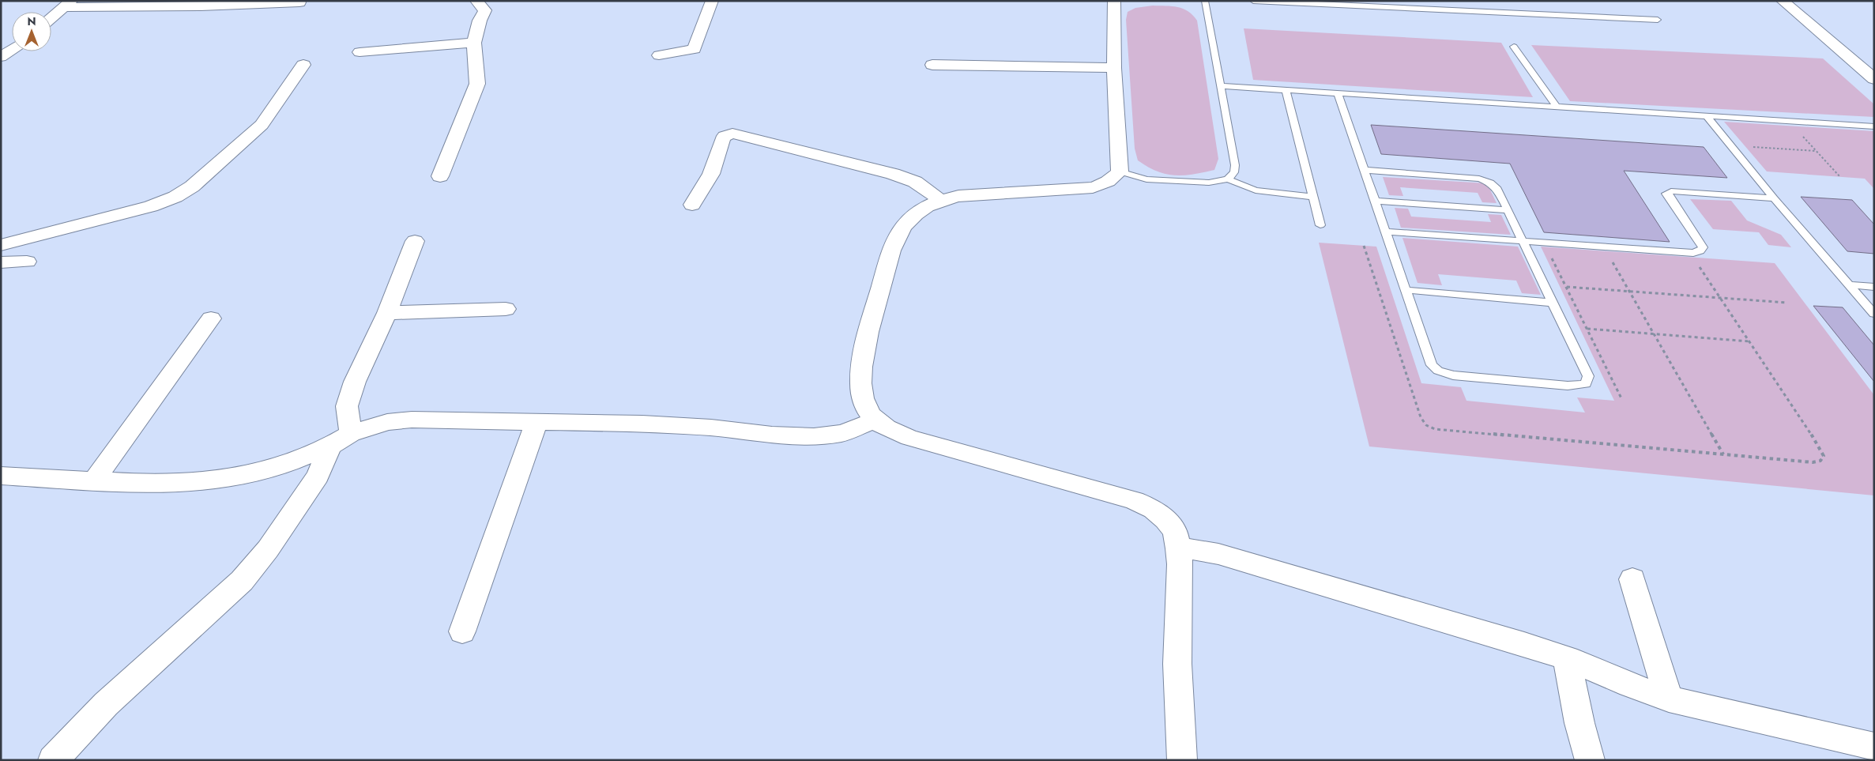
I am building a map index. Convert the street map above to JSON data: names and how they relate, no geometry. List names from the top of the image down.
{
  "north": "top"
}
